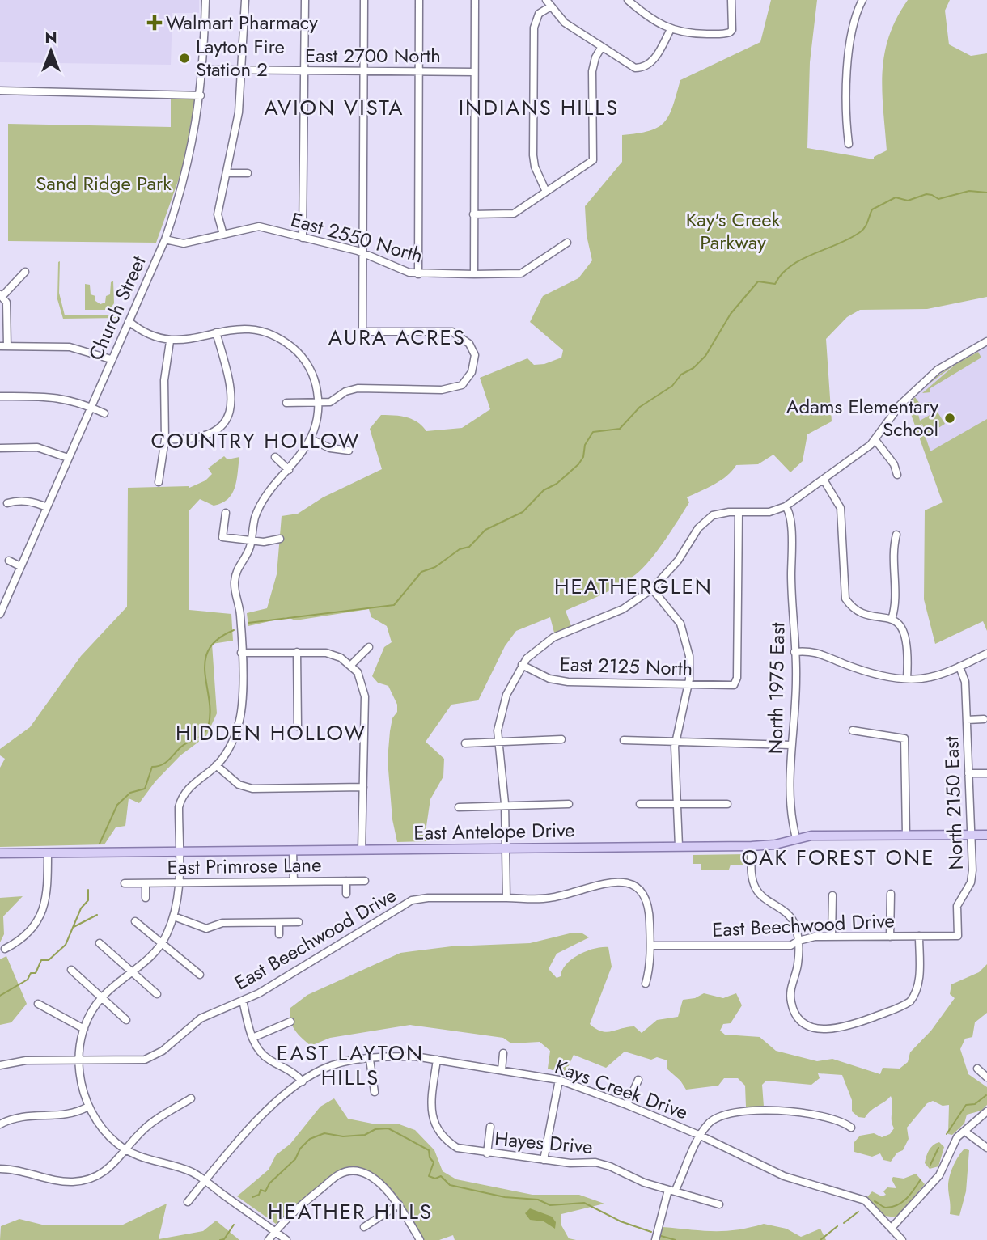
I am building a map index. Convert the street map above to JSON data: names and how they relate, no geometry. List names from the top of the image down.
{
  "streets": {
    "main road": ["East Antelope Drive"],
    "street": [
      "East 2700 North",
      "East 2550 North",
      "Church Street",
      "East 2125 North",
      "North 1975 East",
      "North 2150 East",
      "East Primrose Lane",
      "East Beechwood Drive",
      "Kays Creek Drive",
      "Hayes Drive"
    ]
  },
  "crossings": [
    ["East 2700 North", "Church Street"],
    ["East 2550 North", "Church Street"],
    ["North 1975 East", "East Antelope Drive"],
    ["North 2150 East", "East Antelope Drive"],
    ["North 2150 East", "East Beechwood Drive"],
    ["Kays Creek Drive", "Hayes Drive"]
  ],
  "districts": [
    "AVION VISTA",
    "INDIANS HILLS",
    "AURA ACRES",
    "COUNTRY HOLLOW",
    "HEATHERGLEN",
    "HIDDEN HOLLOW",
    "OAK FOREST ONE",
    "EAST LAYTON HILLS",
    "HEATHER HILLS"
  ],
  "parks": ["Sand Ridge Park", "Kay's Creek Parkway"],
  "places": {
    "health": ["Walmart Pharmacy"],
    "other": ["Layton Fire Station 2", "Adams Elementary School"]
  },
  "north": "top"
}
